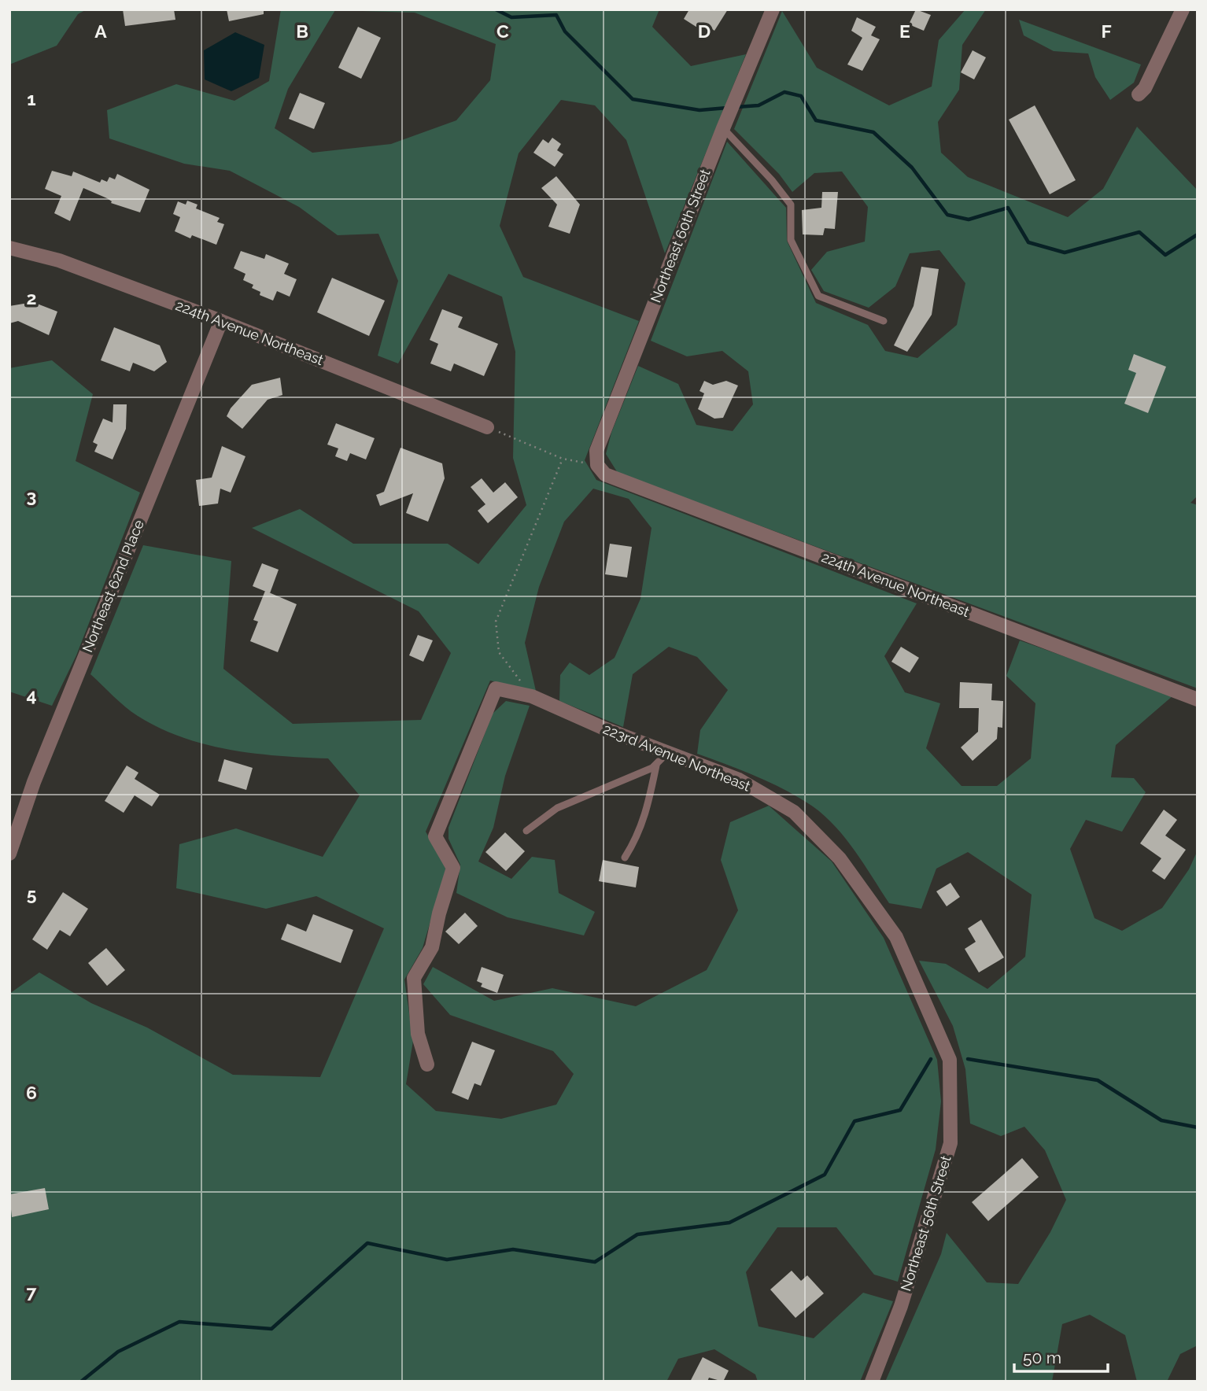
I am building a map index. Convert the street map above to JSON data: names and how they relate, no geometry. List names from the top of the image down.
{
  "streets": {
    "street": [
      "Northeast 60th Street",
      "224th Avenue Northeast",
      "Northeast 62nd Place",
      "223rd Avenue Northeast",
      "Northeast 56th Street"
    ]
  },
  "crossings": [
    ["Northeast 60th Street", "224th Avenue Northeast"],
    ["224th Avenue Northeast", "Northeast 62nd Place"],
    ["223rd Avenue Northeast", "Northeast 56th Street"]
  ],
  "scale_bar": "50 m",
  "grid": {
    "columns": [
      "A",
      "B",
      "C",
      "D",
      "E",
      "F"
    ],
    "rows": [
      "1",
      "2",
      "3",
      "4",
      "5",
      "6",
      "7"
    ]
  }
}
